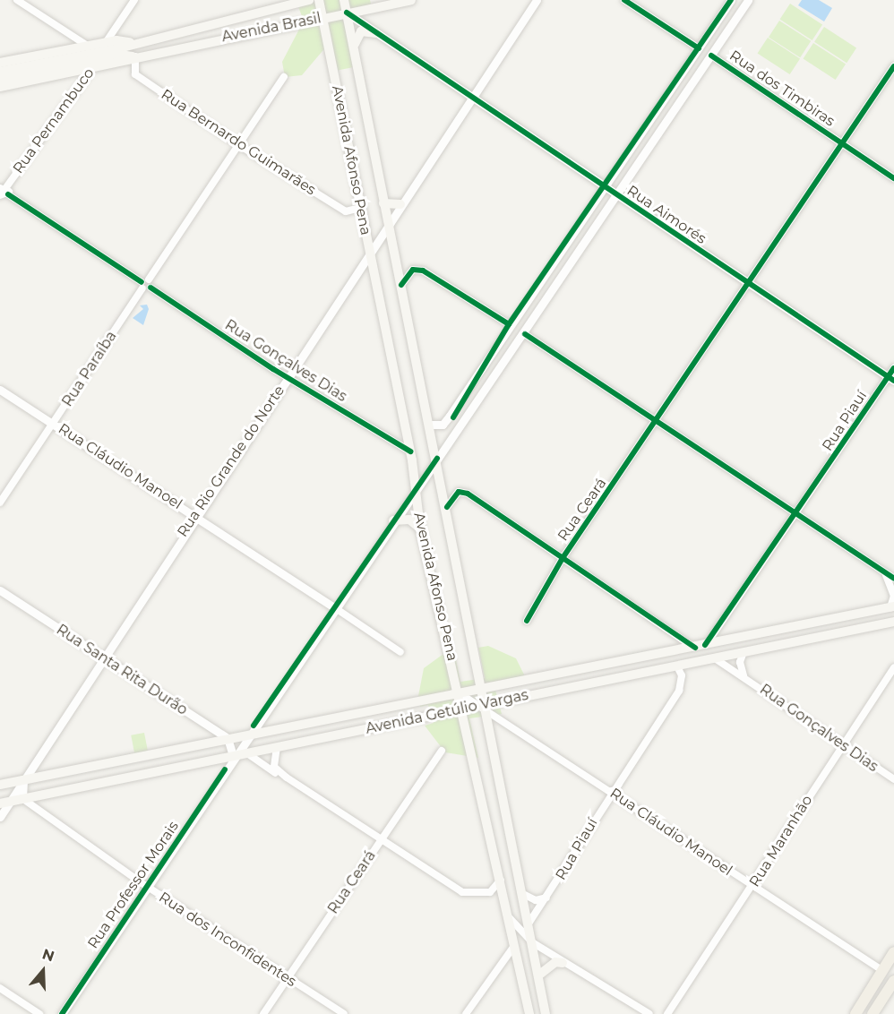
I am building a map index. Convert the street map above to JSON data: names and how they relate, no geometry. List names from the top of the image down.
{
  "streets": {
    "main road": ["Avenida Brasil", "Avenida Afonso Pena", "Avenida Getúlio Vargas"],
    "street": [
      "Rua dos Timbiras",
      "Rua Pernambuco",
      "Rua Bernardo Guimarães",
      "Rua Aimorés",
      "Rua Gonçalves Dias",
      "Rua Paraíba",
      "Rua Piauí",
      "Rua Rio Grande do Norte",
      "Rua Cláudio Manoel",
      "Rua Ceará",
      "Rua Santa Rita Durão",
      "Rua Maranhão",
      "Rua Professor Morais",
      "Rua dos Inconfidentes"
    ]
  },
  "crossings": [
    ["Avenida Brasil", "Rua Pernambuco"],
    ["Avenida Brasil", "Rua Bernardo Guimarães"],
    ["Avenida Brasil", "Avenida Afonso Pena"],
    ["Avenida Brasil", "Rua Aimorés"],
    ["Rua dos Timbiras", "Rua Ceará"],
    ["Rua dos Timbiras", "Rua Professor Morais"],
    ["Rua Pernambuco", "Rua Gonçalves Dias"],
    ["Rua Bernardo Guimarães", "Avenida Afonso Pena"],
    ["Rua Bernardo Guimarães", "Rua Paraíba"],
    ["Avenida Afonso Pena", "Rua Aimorés"],
    ["Avenida Afonso Pena", "Rua Gonçalves Dias"],
    ["Avenida Afonso Pena", "Rua Piauí"],
    ["Avenida Afonso Pena", "Rua Rio Grande do Norte"],
    ["Avenida Afonso Pena", "Rua Cláudio Manoel"],
    ["Avenida Afonso Pena", "Avenida Getúlio Vargas"],
    ["Avenida Afonso Pena", "Rua Professor Morais"],
    ["Rua Aimorés", "Rua Piauí"],
    ["Rua Aimorés", "Rua Rio Grande do Norte"],
    ["Rua Aimorés", "Rua Ceará"],
    ["Rua Aimorés", "Rua Professor Morais"],
    ["Rua Gonçalves Dias", "Rua Paraíba"],
    ["Rua Gonçalves Dias", "Rua Rio Grande do Norte"],
    ["Rua Gonçalves Dias", "Avenida Getúlio Vargas"],
    ["Rua Gonçalves Dias", "Rua Maranhão"],
    ["Rua Paraíba", "Rua Cláudio Manoel"],
    ["Rua Piauí", "Rua Cláudio Manoel"],
    ["Rua Piauí", "Avenida Getúlio Vargas"],
    ["Rua Rio Grande do Norte", "Rua Cláudio Manoel"],
    ["Rua Rio Grande do Norte", "Rua Santa Rita Durão"],
    ["Rua Rio Grande do Norte", "Avenida Getúlio Vargas"],
    ["Rua Cláudio Manoel", "Avenida Getúlio Vargas"],
    ["Rua Cláudio Manoel", "Rua Maranhão"],
    ["Rua Cláudio Manoel", "Rua Professor Morais"],
    ["Rua Ceará", "Rua dos Inconfidentes"],
    ["Rua Santa Rita Durão", "Avenida Getúlio Vargas"],
    ["Avenida Getúlio Vargas", "Rua Professor Morais"],
    ["Avenida Getúlio Vargas", "Rua dos Inconfidentes"],
    ["Rua Professor Morais", "Rua dos Inconfidentes"]
  ],
  "north": "top"
}
